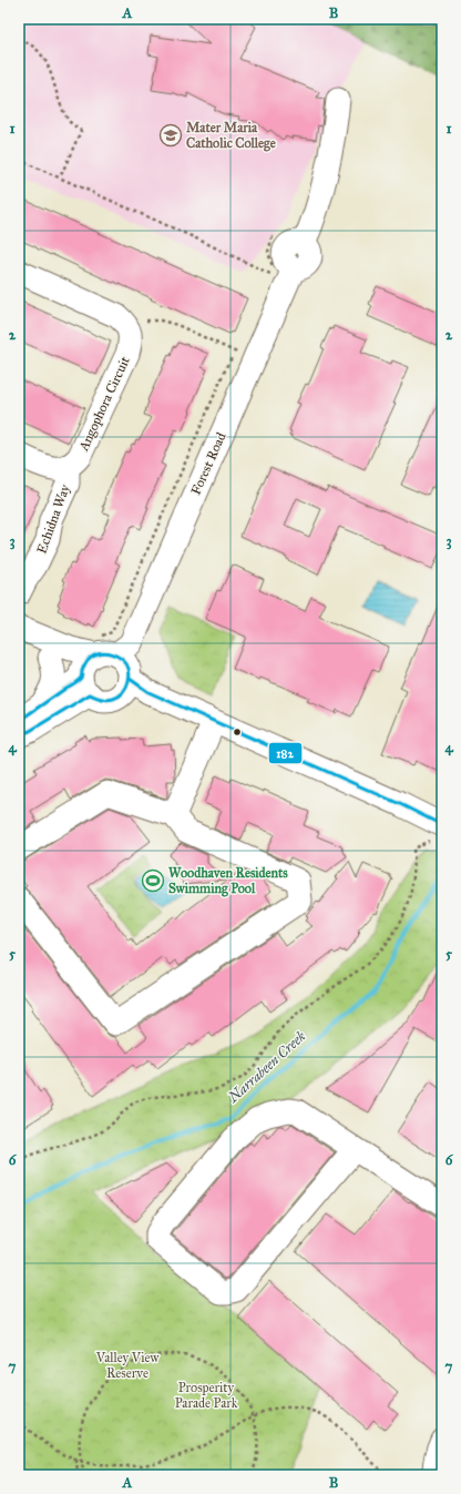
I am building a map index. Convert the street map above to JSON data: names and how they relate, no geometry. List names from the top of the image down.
{
  "streets": {
    "street": ["Angophora Circuit", "Forest Road", "Echidna Way"]
  },
  "crossings": [
    ["Angophora Circuit", "Echidna Way"]
  ],
  "water": ["Narrabeen Creek"],
  "parks": ["Valley View Reserve", "Prosperity Parade Park"],
  "places": {
    "school or university": ["Mater Maria Catholic College"],
    "sports": ["Woodhaven Residents Swimming Pool"]
  },
  "lines": ["transit line 182"],
  "grid": {
    "columns": ["A", "B"],
    "rows": [
      "1",
      "2",
      "3",
      "4",
      "5",
      "6",
      "7"
    ]
  }
}
